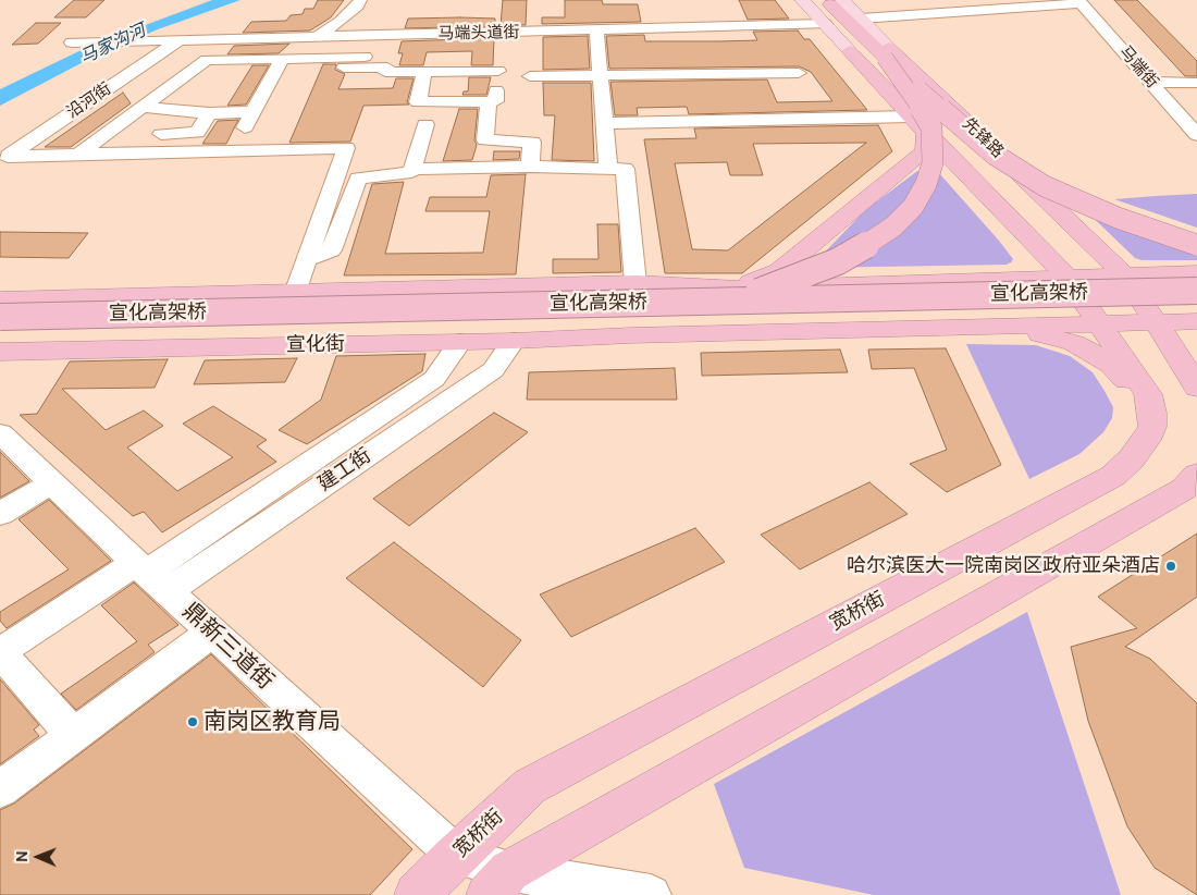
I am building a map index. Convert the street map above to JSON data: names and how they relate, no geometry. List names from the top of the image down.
{
  "streets": {
    "highway": [
      "先锋路",
      "宣化高架桥",
      "宣化街",
      "宽桥街"
    ],
    "street": [
      "马端头道街",
      "马端街",
      "沿河街",
      "建工街",
      "鼎新三道街"
    ]
  },
  "crossings": [
    ["马端头道街", "沿河街"],
    ["马端头道街", "先锋路"],
    ["宣化街", "建工街"],
    ["建工街", "鼎新三道街"],
    ["宽桥街", "鼎新三道街"]
  ],
  "water": ["马家沟河"],
  "places": ["哈尔滨医大一院南岗区政府亚朵酒店", "南岗区教育局"],
  "north": "left"
}
